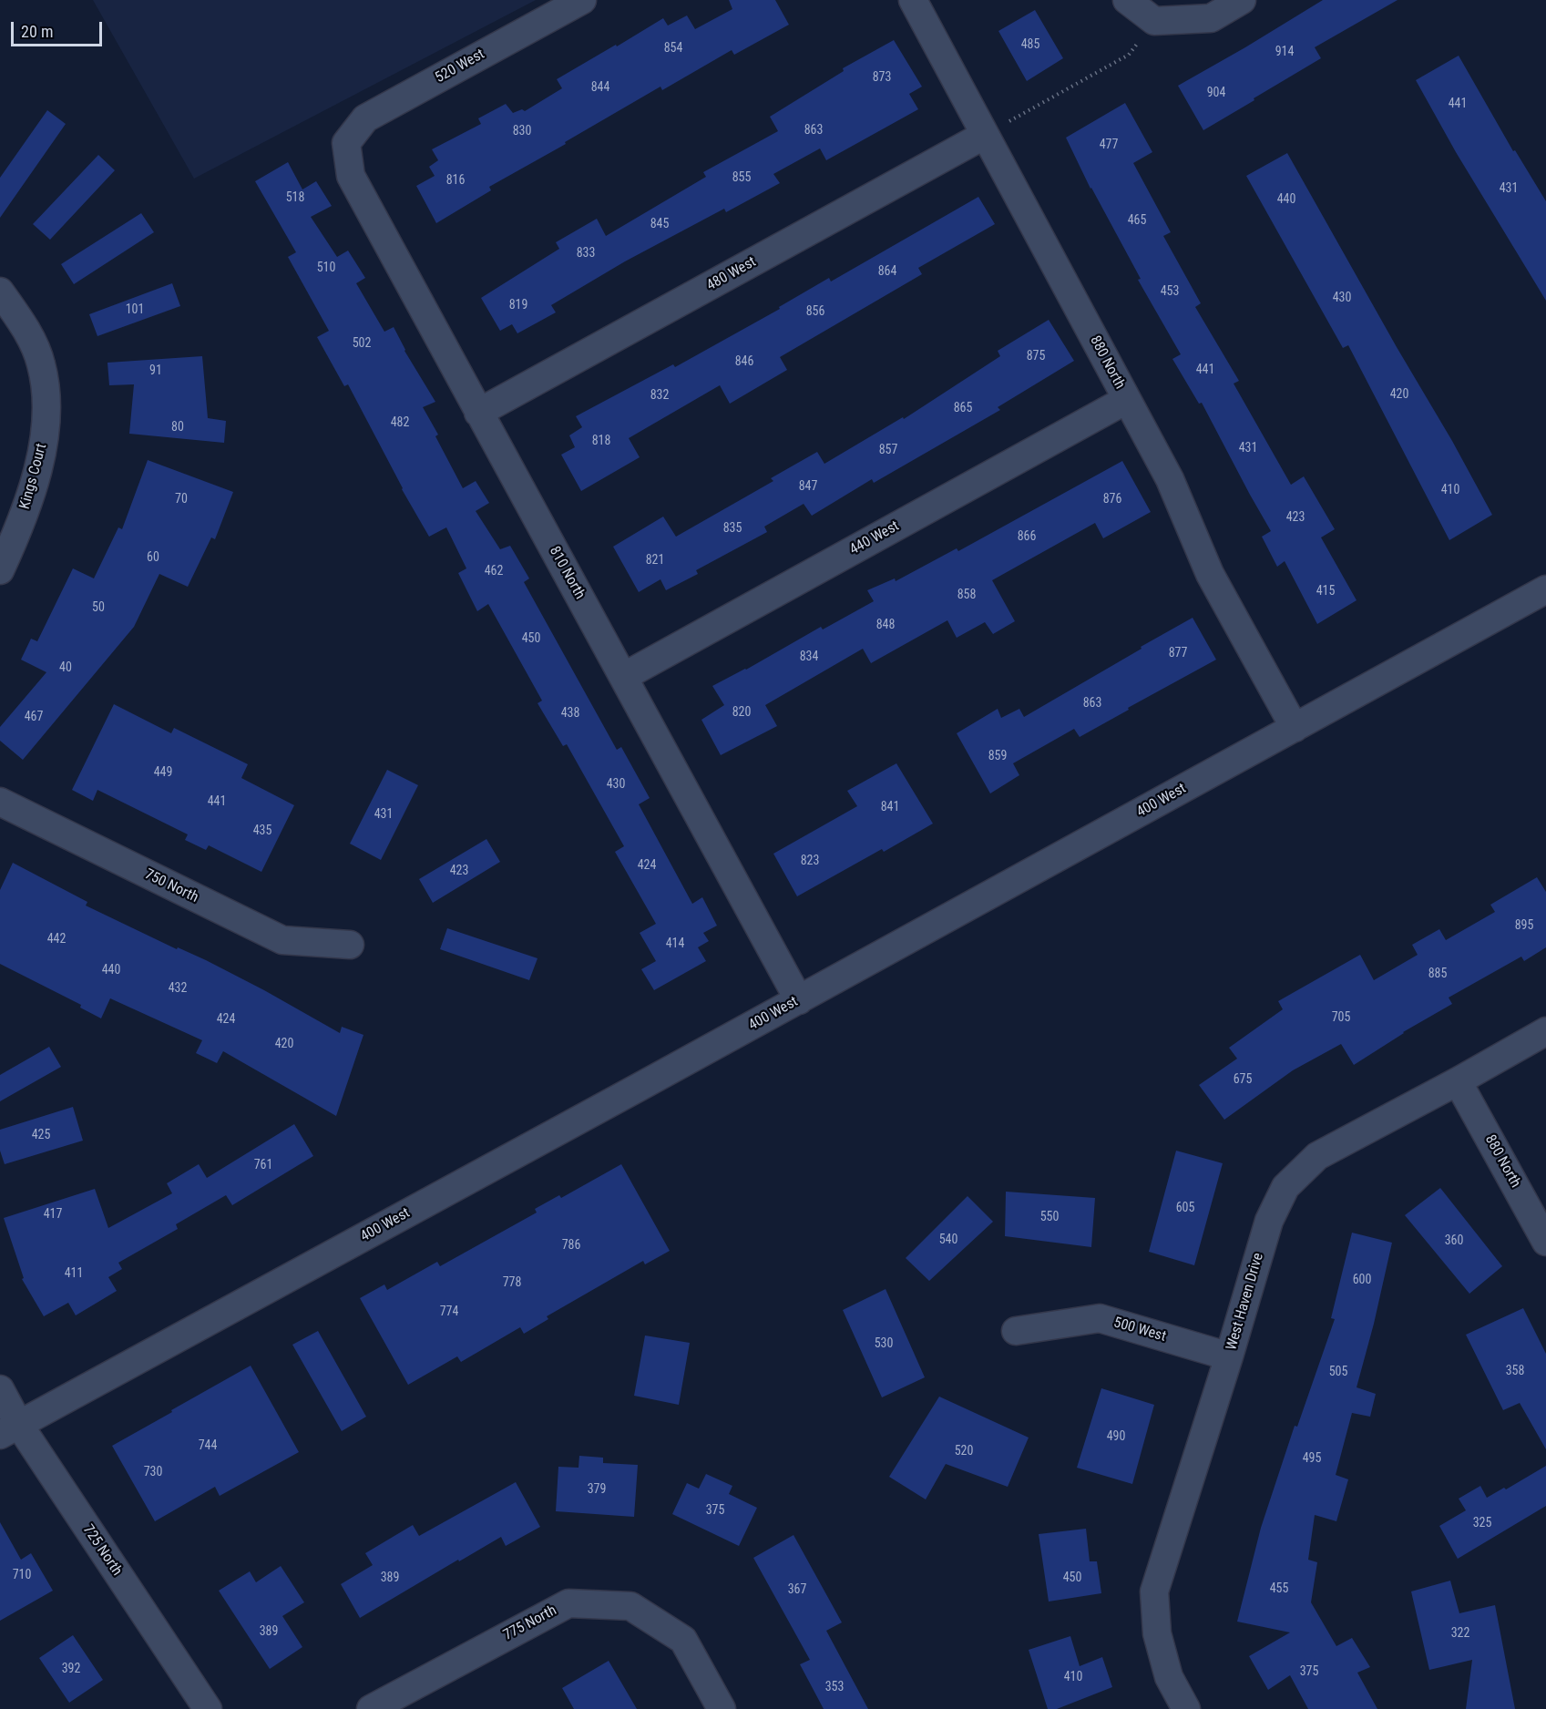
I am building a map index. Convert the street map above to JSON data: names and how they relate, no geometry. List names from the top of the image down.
{
  "streets": {
    "street": [
      "520 West",
      "480 West",
      "880 North",
      "Kings Court",
      "440 West",
      "810 North",
      "400 West",
      "750 North",
      "West Haven Drive",
      "500 West",
      "725 North",
      "775 North"
    ]
  },
  "crossings": [
    ["520 West", "810 North"],
    ["480 West", "880 North"],
    ["480 West", "810 North"],
    ["880 North", "440 West"],
    ["880 North", "400 West"],
    ["880 North", "West Haven Drive"],
    ["440 West", "810 North"],
    ["810 North", "400 West"],
    ["400 West", "725 North"],
    ["West Haven Drive", "500 West"]
  ],
  "house_numbers": [
    "485",
    "854",
    "914",
    "873",
    "844",
    "904",
    "441",
    "863",
    "830",
    "477",
    "855",
    "816",
    "431",
    "518",
    "440",
    "465",
    "845",
    "833",
    "510",
    "864",
    "453",
    "430",
    "819",
    "101",
    "856",
    "502",
    "875",
    "846",
    "441",
    "91",
    "420",
    "832",
    "865",
    "482",
    "80",
    "818",
    "431",
    "857",
    "847",
    "410",
    "70",
    "876",
    "423",
    "835",
    "866",
    "60",
    "821",
    "462",
    "415",
    "858",
    "50",
    "848",
    "450",
    "877",
    "834",
    "40",
    "863",
    "820",
    "438",
    "467",
    "859",
    "449",
    "430",
    "441",
    "841",
    "431",
    "435",
    "823",
    "424",
    "423",
    "895",
    "442",
    "414",
    "440",
    "885",
    "432",
    "705",
    "424",
    "420",
    "675",
    "425",
    "761",
    "605",
    "417",
    "550",
    "540",
    "360",
    "786",
    "411",
    "600",
    "778",
    "774",
    "530",
    "358",
    "505",
    "490",
    "744",
    "520",
    "495",
    "730",
    "379",
    "375",
    "325",
    "710",
    "389",
    "450",
    "455",
    "367",
    "389",
    "322",
    "392",
    "375",
    "410",
    "353"
  ],
  "scale_bar": "20 m"
}
